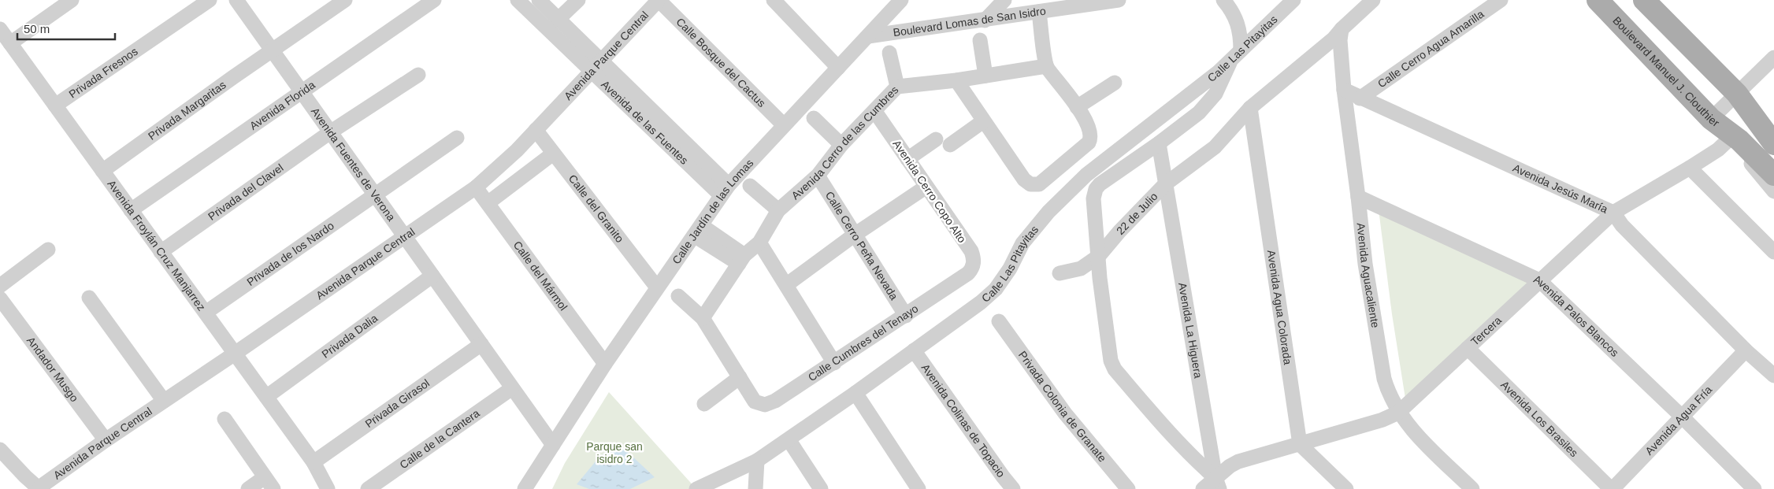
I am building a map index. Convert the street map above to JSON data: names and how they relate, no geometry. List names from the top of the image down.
{
  "streets": {
    "main road": ["Boulevard Manuel J. Clouthier"],
    "street": [
      "Boulevard Lomas de San Isidro",
      "Calle Las Pitayitas",
      "Calle Cerro Agua Amarilla",
      "Avenida Parque Central",
      "Calle Bosque del Cactus",
      "Privada Fresnos",
      "Avenida Florida",
      "Privada Margaritas",
      "Avenida de las Fuentes",
      "Avenida Cerro de las Cumbres",
      "Avenida Fuentes de Verona",
      "Avenida Jesús María",
      "Avenida Cerro Copo Alto",
      "Privada del Clavel",
      "Calle del Granito",
      "Calle Jardín de las Lomas",
      "22 de Julio",
      "Avenida Froylán Cruz Manjarrez",
      "Calle Cerro Peña Nevada",
      "Privada de los Nardo",
      "Calle del Mármol",
      "Avenida Aguacaliente",
      "Avenida Agua Colorada",
      "Avenida Palos Blancos",
      "Tercera",
      "Avenida La Higuera",
      "Privada Dalia",
      "Calle Cumbres del Tenayo",
      "Andador Musgo",
      "Privada Girasol",
      "Privada Colonia de Granate",
      "Avenida Los Brasiles",
      "Avenida Agua Fría",
      "Avenida Colinas de Topacio",
      "Calle de la Cantera"
    ]
  },
  "crossings": [
    ["Boulevard Lomas de San Isidro", "Calle Jardín de las Lomas"],
    ["Calle Las Pitayitas", "Avenida Colinas de Topacio"],
    ["Calle Cerro Agua Amarilla", "Avenida Jesús María"],
    ["Avenida Parque Central", "Calle Bosque del Cactus"],
    ["Avenida Parque Central", "Avenida de las Fuentes"],
    ["Avenida Parque Central", "Avenida Fuentes de Verona"],
    ["Avenida Parque Central", "Calle del Granito"],
    ["Avenida Parque Central", "Avenida Froylán Cruz Manjarrez"],
    ["Avenida Parque Central", "Calle del Mármol"],
    ["Avenida Parque Central", "Andador Musgo"],
    ["Calle Bosque del Cactus", "Calle Jardín de las Lomas"],
    ["Boulevard Manuel J. Clouthier", "Tercera"],
    ["Privada Fresnos", "Avenida Froylán Cruz Manjarrez"],
    ["Avenida Florida", "Avenida Fuentes de Verona"],
    ["Avenida Florida", "Avenida Froylán Cruz Manjarrez"],
    ["Privada Margaritas", "Avenida Fuentes de Verona"],
    ["Privada Margaritas", "Avenida Froylán Cruz Manjarrez"],
    ["Avenida de las Fuentes", "Calle Jardín de las Lomas"],
    ["Avenida Cerro de las Cumbres", "Avenida Cerro Copo Alto"],
    ["Avenida Cerro de las Cumbres", "Calle Cerro Peña Nevada"],
    ["Avenida Fuentes de Verona", "Privada del Clavel"],
    ["Avenida Fuentes de Verona", "Calle Jardín de las Lomas"],
    ["Avenida Fuentes de Verona", "Privada de los Nardo"],
    ["Avenida Fuentes de Verona", "Privada Dalia"],
    ["Avenida Fuentes de Verona", "Privada Girasol"],
    ["Avenida Fuentes de Verona", "Calle de la Cantera"],
    ["Avenida Jesús María", "Avenida Aguacaliente"],
    ["Avenida Jesús María", "Tercera"],
    ["Avenida Jesús María", "Avenida Agua Fría"],
    ["Avenida Cerro Copo Alto", "Calle Cumbres del Tenayo"],
    ["Privada del Clavel", "Avenida Froylán Cruz Manjarrez"],
    ["Calle del Granito", "Calle Jardín de las Lomas"],
    ["Calle Jardín de las Lomas", "Calle del Mármol"],
    ["22 de Julio", "Avenida Aguacaliente"],
    ["22 de Julio", "Avenida Agua Colorada"],
    ["22 de Julio", "Avenida La Higuera"],
    ["Avenida Froylán Cruz Manjarrez", "Privada de los Nardo"],
    ["Avenida Froylán Cruz Manjarrez", "Privada Dalia"],
    ["Avenida Froylán Cruz Manjarrez", "Privada Girasol"],
    ["Calle Cerro Peña Nevada", "Calle Cumbres del Tenayo"],
    ["Avenida Aguacaliente", "Avenida Palos Blancos"],
    ["Avenida Aguacaliente", "Tercera"],
    ["Avenida Agua Colorada", "Tercera"],
    ["Avenida Palos Blancos", "Tercera"],
    ["Avenida Palos Blancos", "Avenida Agua Fría"],
    ["Tercera", "Avenida La Higuera"],
    ["Tercera", "Avenida Los Brasiles"],
    ["Avenida Los Brasiles", "Avenida Agua Fría"]
  ],
  "parks": ["Parque san isidro 2"],
  "scale_bar": "50 m"
}
